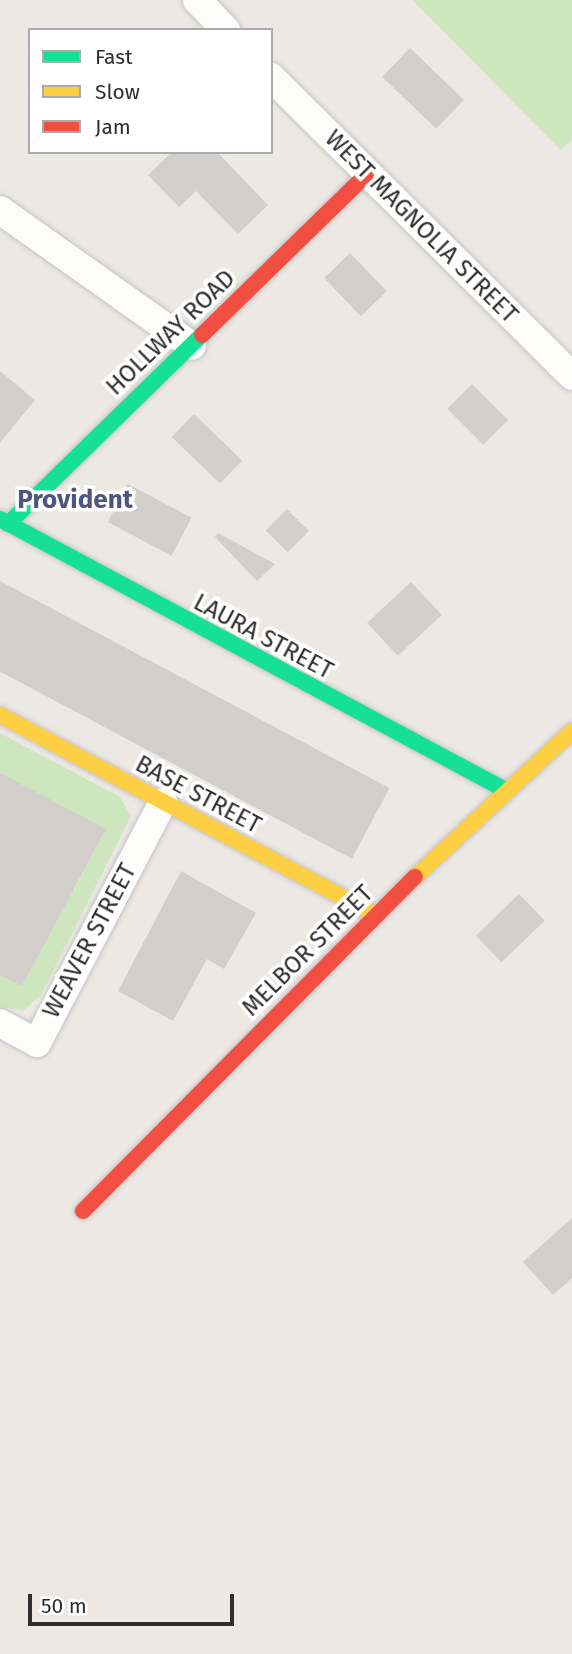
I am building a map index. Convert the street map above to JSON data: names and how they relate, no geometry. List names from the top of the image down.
{
  "streets": {
    "street": [
      "WEST MAGNOLIA STREET",
      "HOLLWAY ROAD",
      "LAURA STREET",
      "BASE STREET",
      "WEAVER STREET",
      "MELBOR STREET"
    ]
  },
  "crossings": [
    ["WEST MAGNOLIA STREET", "HOLLWAY ROAD"],
    ["HOLLWAY ROAD", "LAURA STREET"],
    ["LAURA STREET", "MELBOR STREET"],
    ["BASE STREET", "WEAVER STREET"],
    ["BASE STREET", "MELBOR STREET"]
  ],
  "districts": ["Provident"],
  "legend": ["Fast", "Slow", "Jam"],
  "scale_bar": "50 m"
}
